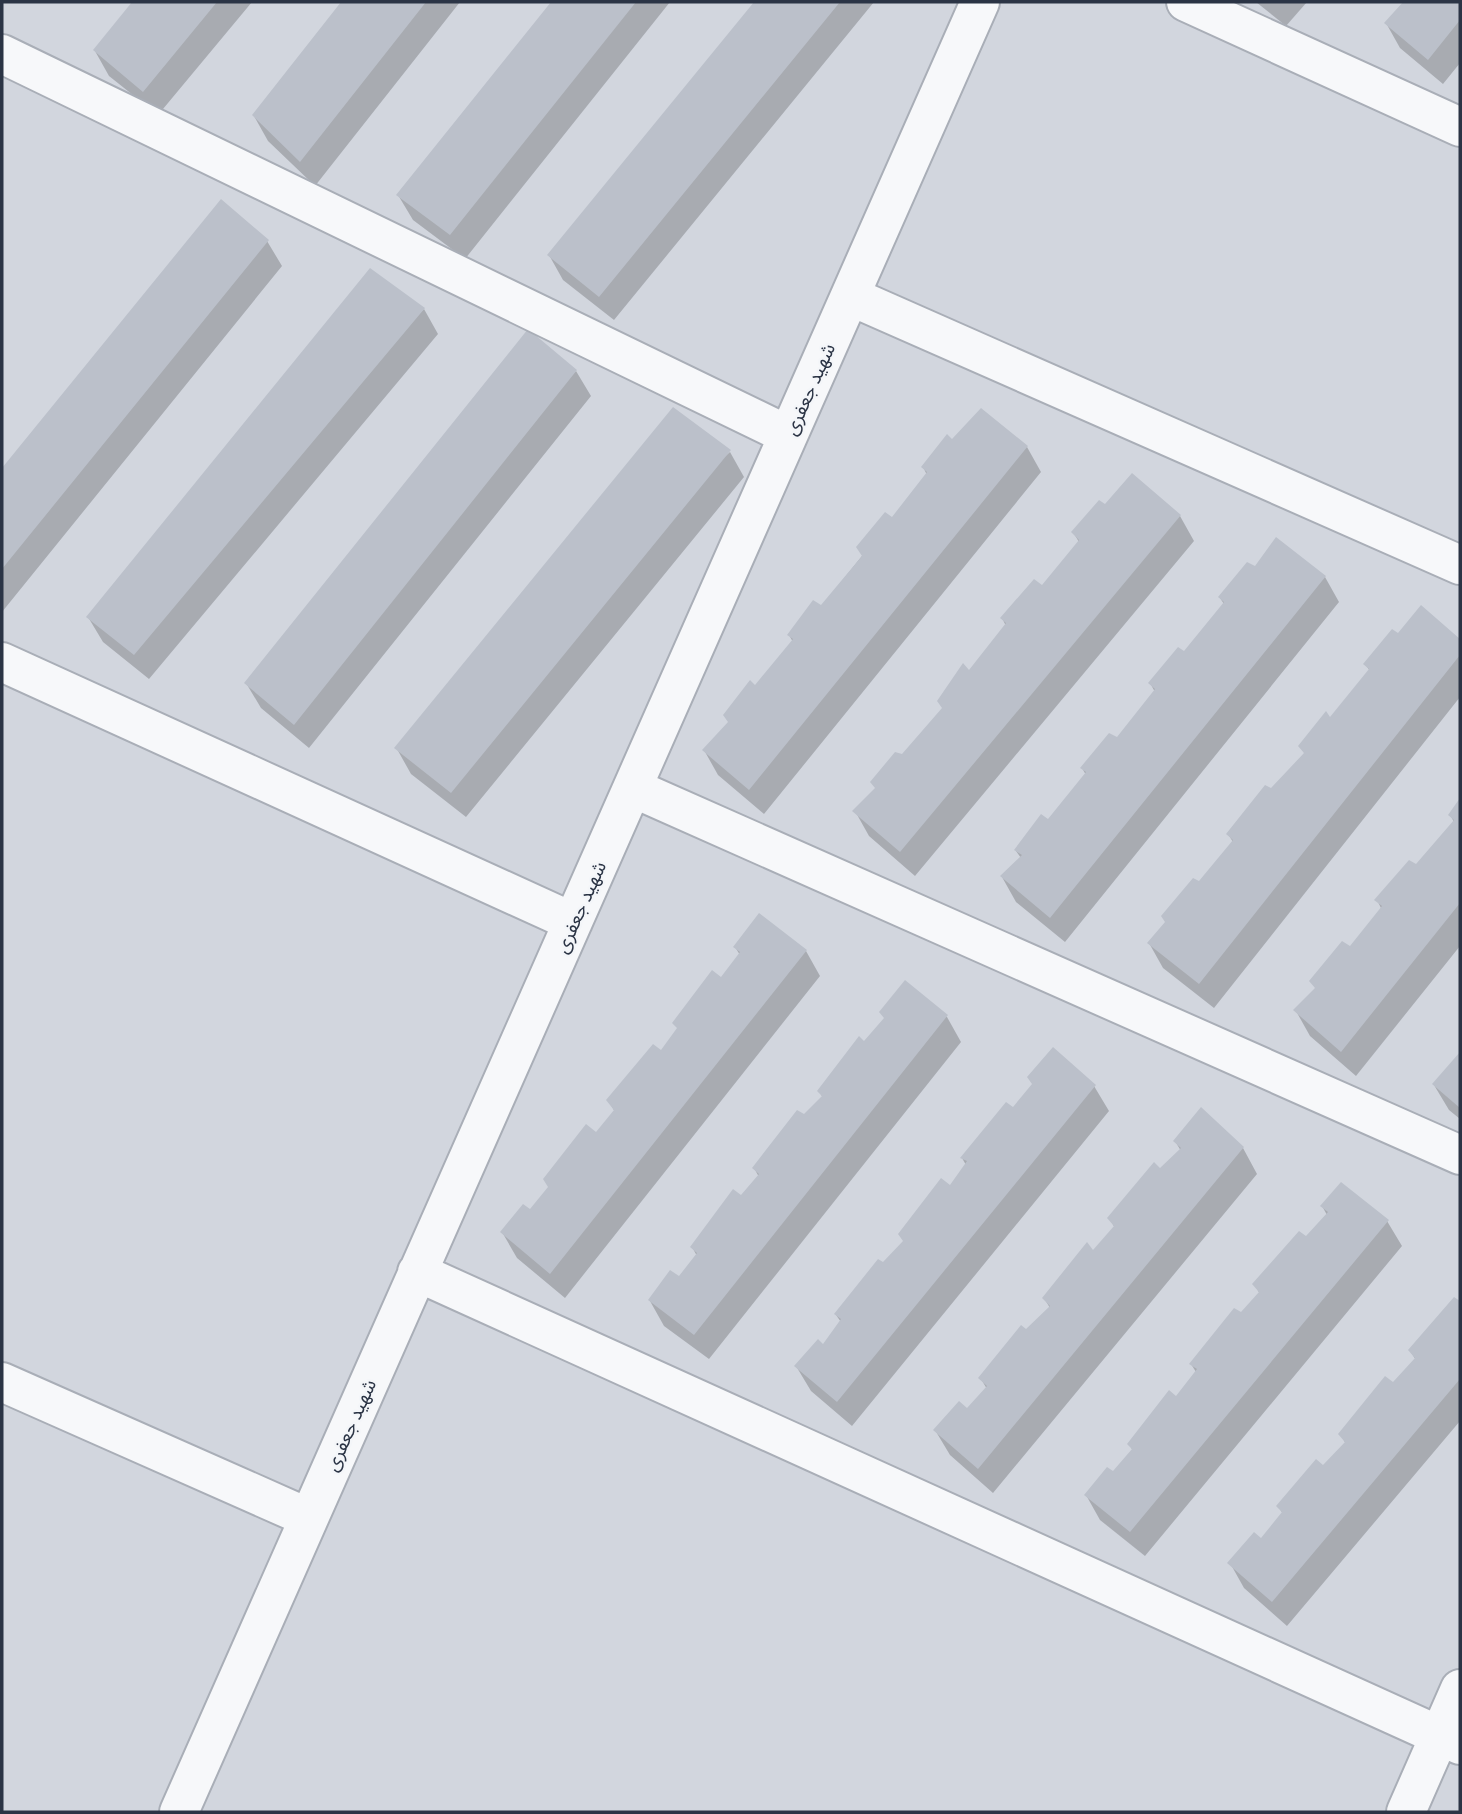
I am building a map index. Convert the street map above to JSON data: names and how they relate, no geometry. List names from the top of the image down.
{
  "streets": {
    "street": ["شهید جعفری"]
  }
}
